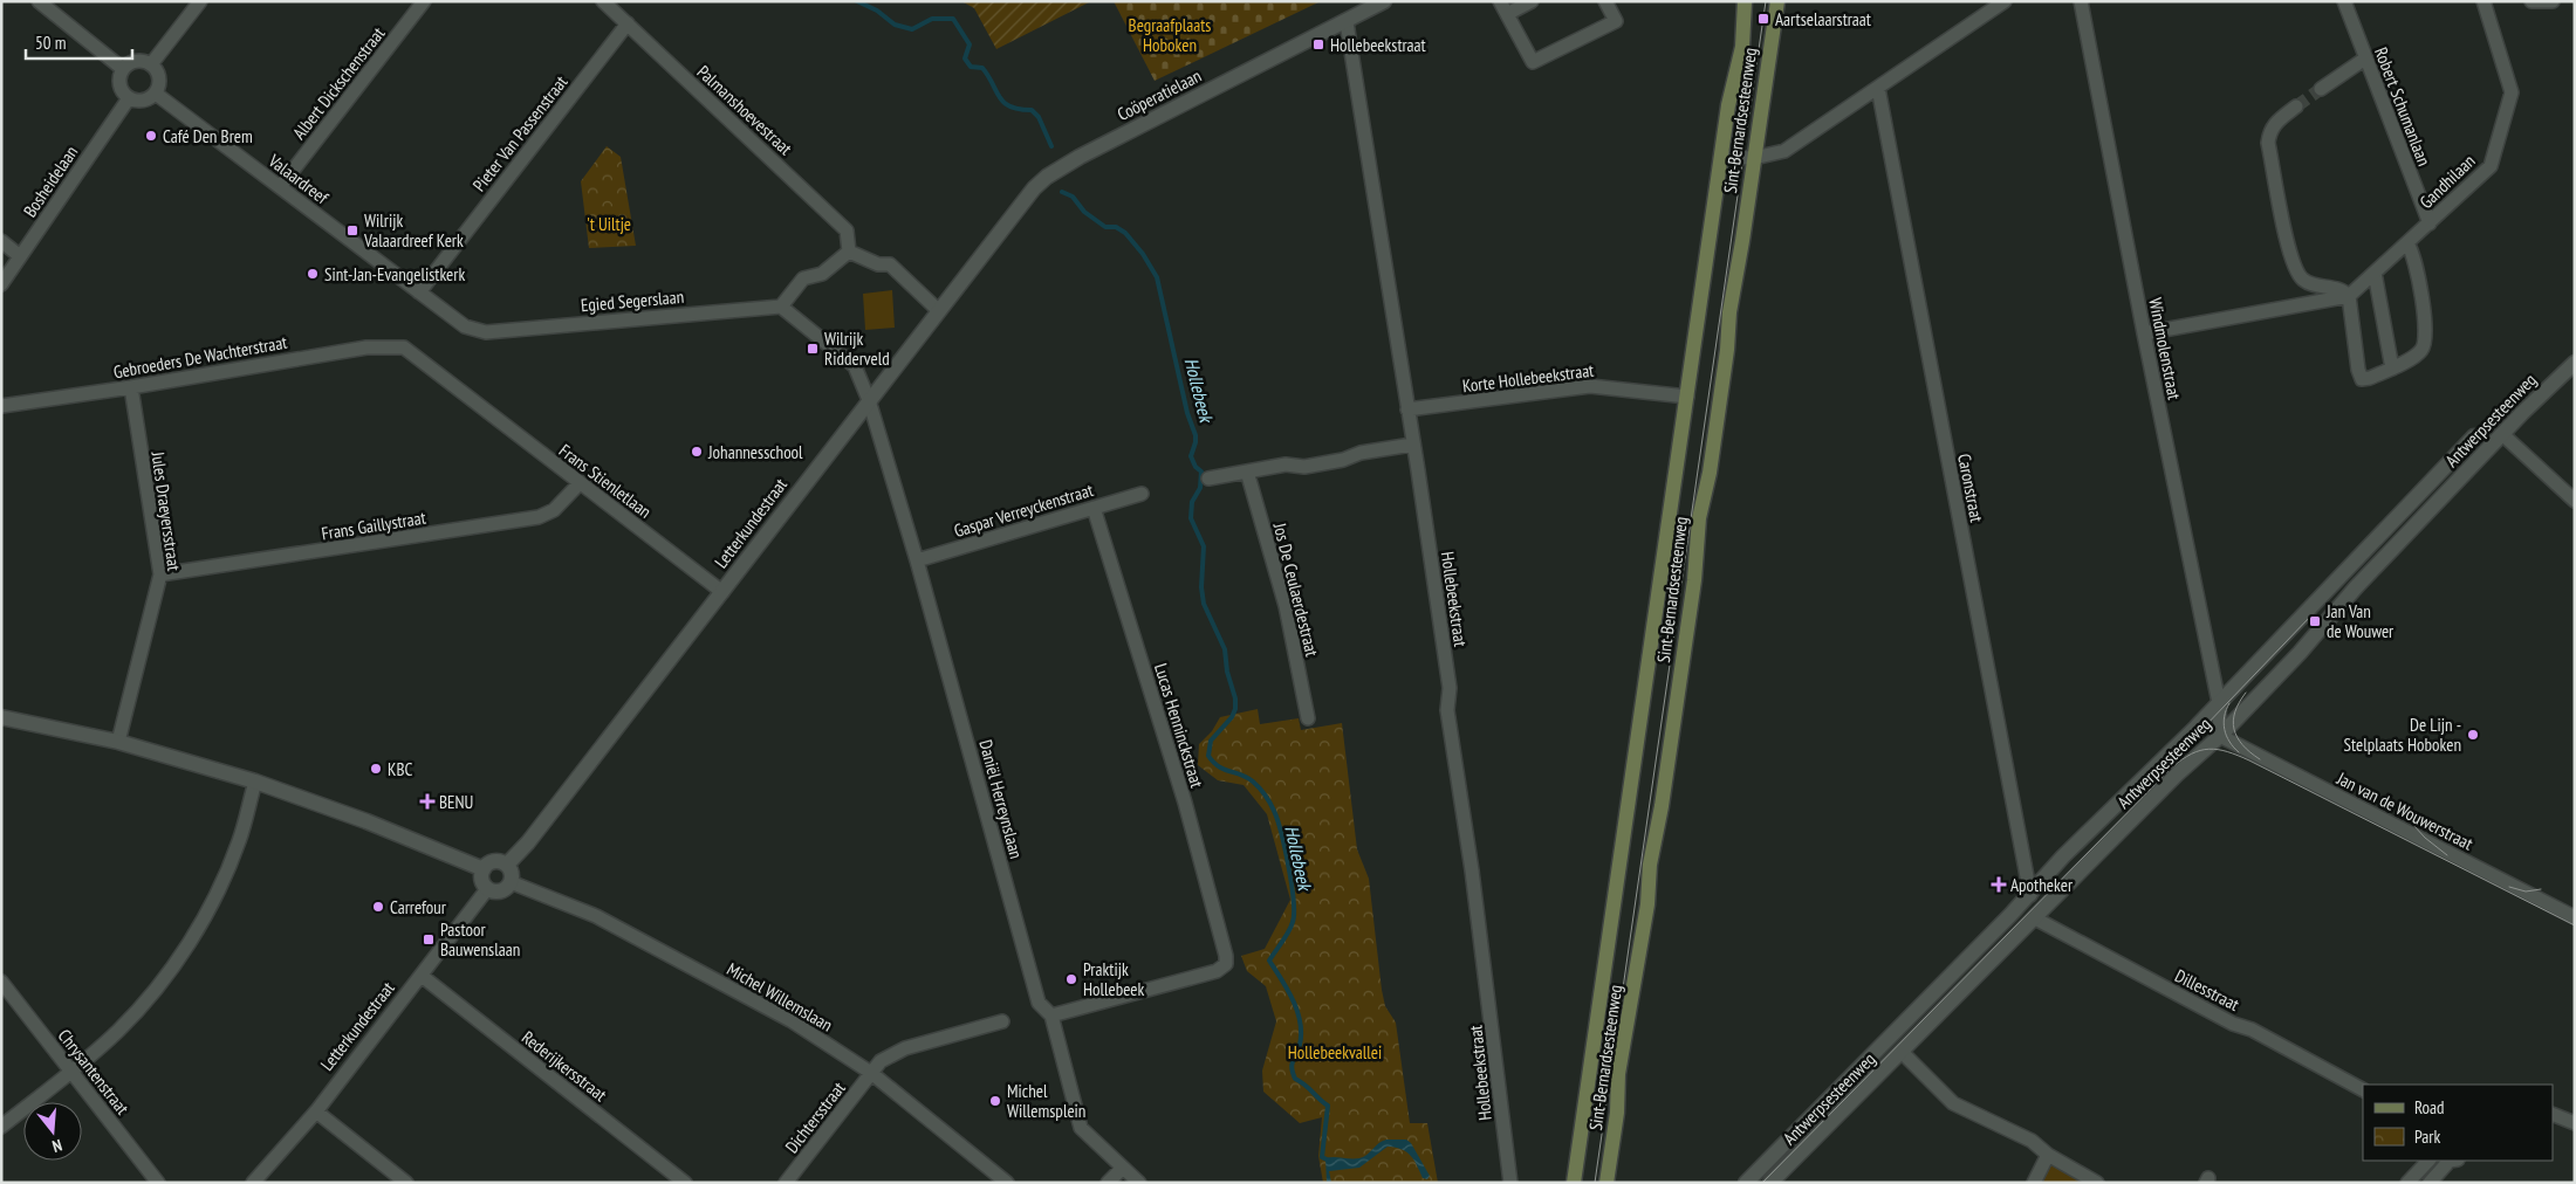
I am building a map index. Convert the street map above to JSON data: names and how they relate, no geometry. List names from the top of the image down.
{
  "streets": {
    "main road": ["Sint-Bernardsesteenweg"],
    "street": [
      "Albert Dickschenstraat",
      "Coöperatielaan",
      "Robert Schumanlaan",
      "Palmanshoevestraat",
      "Pieter Van Passenstraat",
      "Valaardreef",
      "Bosheidelaan",
      "Gandhilaan",
      "Egied Segerslaan",
      "Windmolenstraat",
      "Gebroeders De Wachterstraat",
      "Korte Hollebeekstraat",
      "Antwerpsesteenweg",
      "Frans Stienletlaan",
      "Caronstraat",
      "Gaspar Verreyckenstraat",
      "Jules Draeyersstraat",
      "Letterkundestraat",
      "Frans Gaillystraat",
      "Jos De Ceulaerdestraat",
      "Hollebeekstraat",
      "Lucas Henninckstraat",
      "Daniël Herreynslaan",
      "Jan van de Wouwerstraat",
      "Dillesstraat",
      "Michel Willemslaan",
      "Rederijkersstraat",
      "Chrysantenstraat",
      "Dichtersstraat"
    ]
  },
  "crossings": [
    ["Albert Dickschenstraat", "Valaardreef"],
    ["Coöperatielaan", "Letterkundestraat"],
    ["Coöperatielaan", "Hollebeekstraat"],
    ["Robert Schumanlaan", "Gandhilaan"],
    ["Palmanshoevestraat", "Pieter Van Passenstraat"],
    ["Sint-Bernardsesteenweg", "Korte Hollebeekstraat"],
    ["Pieter Van Passenstraat", "Valaardreef"],
    ["Valaardreef", "Bosheidelaan"],
    ["Valaardreef", "Egied Segerslaan"],
    ["Egied Segerslaan", "Daniël Herreynslaan"],
    ["Windmolenstraat", "Antwerpsesteenweg"],
    ["Windmolenstraat", "Jan van de Wouwerstraat"],
    ["Gebroeders De Wachterstraat", "Frans Stienletlaan"],
    ["Gebroeders De Wachterstraat", "Jules Draeyersstraat"],
    ["Korte Hollebeekstraat", "Hollebeekstraat"],
    ["Antwerpsesteenweg", "Caronstraat"],
    ["Antwerpsesteenweg", "Jan van de Wouwerstraat"],
    ["Antwerpsesteenweg", "Dillesstraat"],
    ["Frans Stienletlaan", "Letterkundestraat"],
    ["Frans Stienletlaan", "Frans Gaillystraat"],
    ["Gaspar Verreyckenstraat", "Lucas Henninckstraat"],
    ["Gaspar Verreyckenstraat", "Daniël Herreynslaan"],
    ["Jules Draeyersstraat", "Frans Gaillystraat"],
    ["Letterkundestraat", "Daniël Herreynslaan"],
    ["Letterkundestraat", "Michel Willemslaan"],
    ["Letterkundestraat", "Rederijkersstraat"],
    ["Lucas Henninckstraat", "Daniël Herreynslaan"],
    ["Michel Willemslaan", "Dichtersstraat"]
  ],
  "water": ["Hollebeek"],
  "parks": ["Begraafplaats Hoboken", "'t Uiltje", "Hollebeekvallei"],
  "places": {
    "transit": [
      "Aartselaarstraat",
      "Hollebeekstraat",
      "Wilrijk Valaardreef Kerk",
      "Wilrijk Ridderveld",
      "Jan Van de Wouwer",
      "Pastoor Bauwenslaan"
    ],
    "other": [
      "Café Den Brem",
      "Sint-Jan-Evangelistkerk",
      "Johannesschool",
      "De Lijn - Stelplaats Hoboken",
      "KBC",
      "Carrefour",
      "Praktijk Hollebeek",
      "Michel Willemsplein"
    ],
    "health": ["BENU", "Apotheker"]
  },
  "legend": ["Road", "Park"],
  "scale_bar": "50 m",
  "north": "bottom"
}
